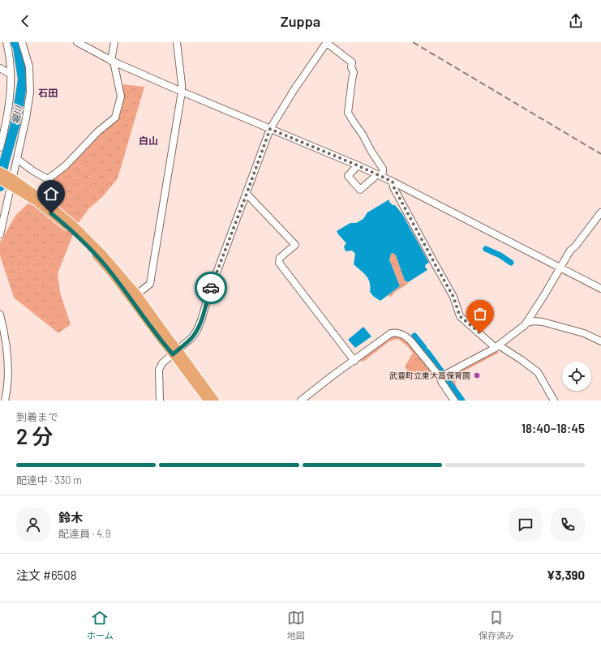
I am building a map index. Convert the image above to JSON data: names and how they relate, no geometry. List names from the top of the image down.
{
  "districts": ["石田", "白山"],
  "water": ["堀川"],
  "places": ["武豊町立東大高保育園"],
  "page": {
    "header": "Zuppa",
    "heading": ["2 分", "到着まで", "18:40–18:45"],
    "panel": [
      "鈴木",
      "配達員 · 4.9",
      "注文 #6508",
      "¥3,390"
    ],
    "bar": "配達中 · 330 m",
    "tabs": ["ホーム", "地図", "保存済み"]
  }
}
